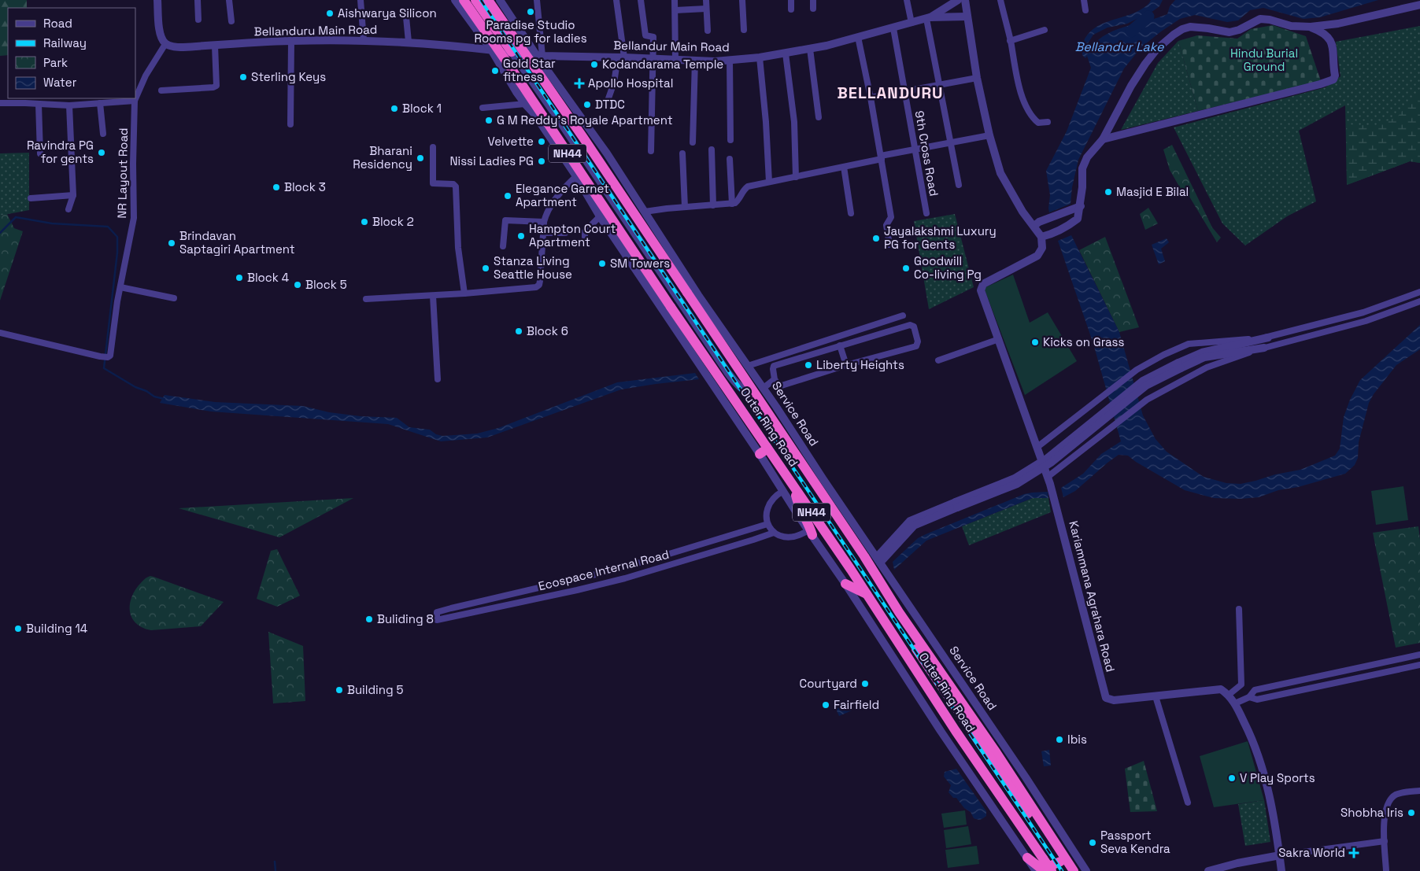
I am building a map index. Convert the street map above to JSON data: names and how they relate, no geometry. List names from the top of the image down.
{
  "streets": {
    "highway": ["NH44", "Outer Ring Road"],
    "street": [
      "Bellanduru Main Road",
      "Bellandur Main Road",
      "9th Cross Road",
      "NR Layout Road",
      "Service Road",
      "Ecospace Internal Road",
      "Kariammana Agrahara Road"
    ]
  },
  "crossings": [
    ["Bellanduru Main Road", "Bellandur Main Road"],
    ["Bellanduru Main Road", "NR Layout Road"],
    ["Bellandur Main Road", "9th Cross Road"],
    ["Bellandur Main Road", "Service Road"],
    ["Service Road", "Outer Ring Road"]
  ],
  "districts": ["BELLANDURU"],
  "water": ["Bellandur Lake"],
  "parks": ["Hindu Burial Ground"],
  "places": {
    "other": [
      "Paradise Studio Rooms pg for ladies",
      "Aishwarya Silicon",
      "Kodandarama Temple",
      "Gold Star fitness",
      "Sterling Keys",
      "DTDC",
      "Block 1",
      "G M Reddy's Royale Apartment",
      "Velvette",
      "Ravindra PG for gents",
      "Bharani Residency",
      "Nissi Ladies PG",
      "Block 3",
      "Masjid E Bilal",
      "Elegance Garnet Apartment",
      "Block 2",
      "Hampton Court Apartment",
      "Jayalakshmi Luxury PG for Gents",
      "Brindavan Saptagiri Apartment",
      "SM Towers",
      "Stanza Living Seattle House",
      "Goodwill Co-living Pg",
      "Block 4",
      "Block 5",
      "Block 6",
      "Kicks on Grass",
      "Liberty Heights",
      "Buliding 8",
      "Building 14",
      "Courtyard",
      "Building 5",
      "Fairfield",
      "Ibis",
      "V Play Sports",
      "Shobha Iris",
      "Passport Seva Kendra"
    ],
    "health": ["Apollo Hospital", "Sakra World"]
  },
  "legend": [
    "Road",
    "Railway",
    "Park",
    "Water"
  ]
}
